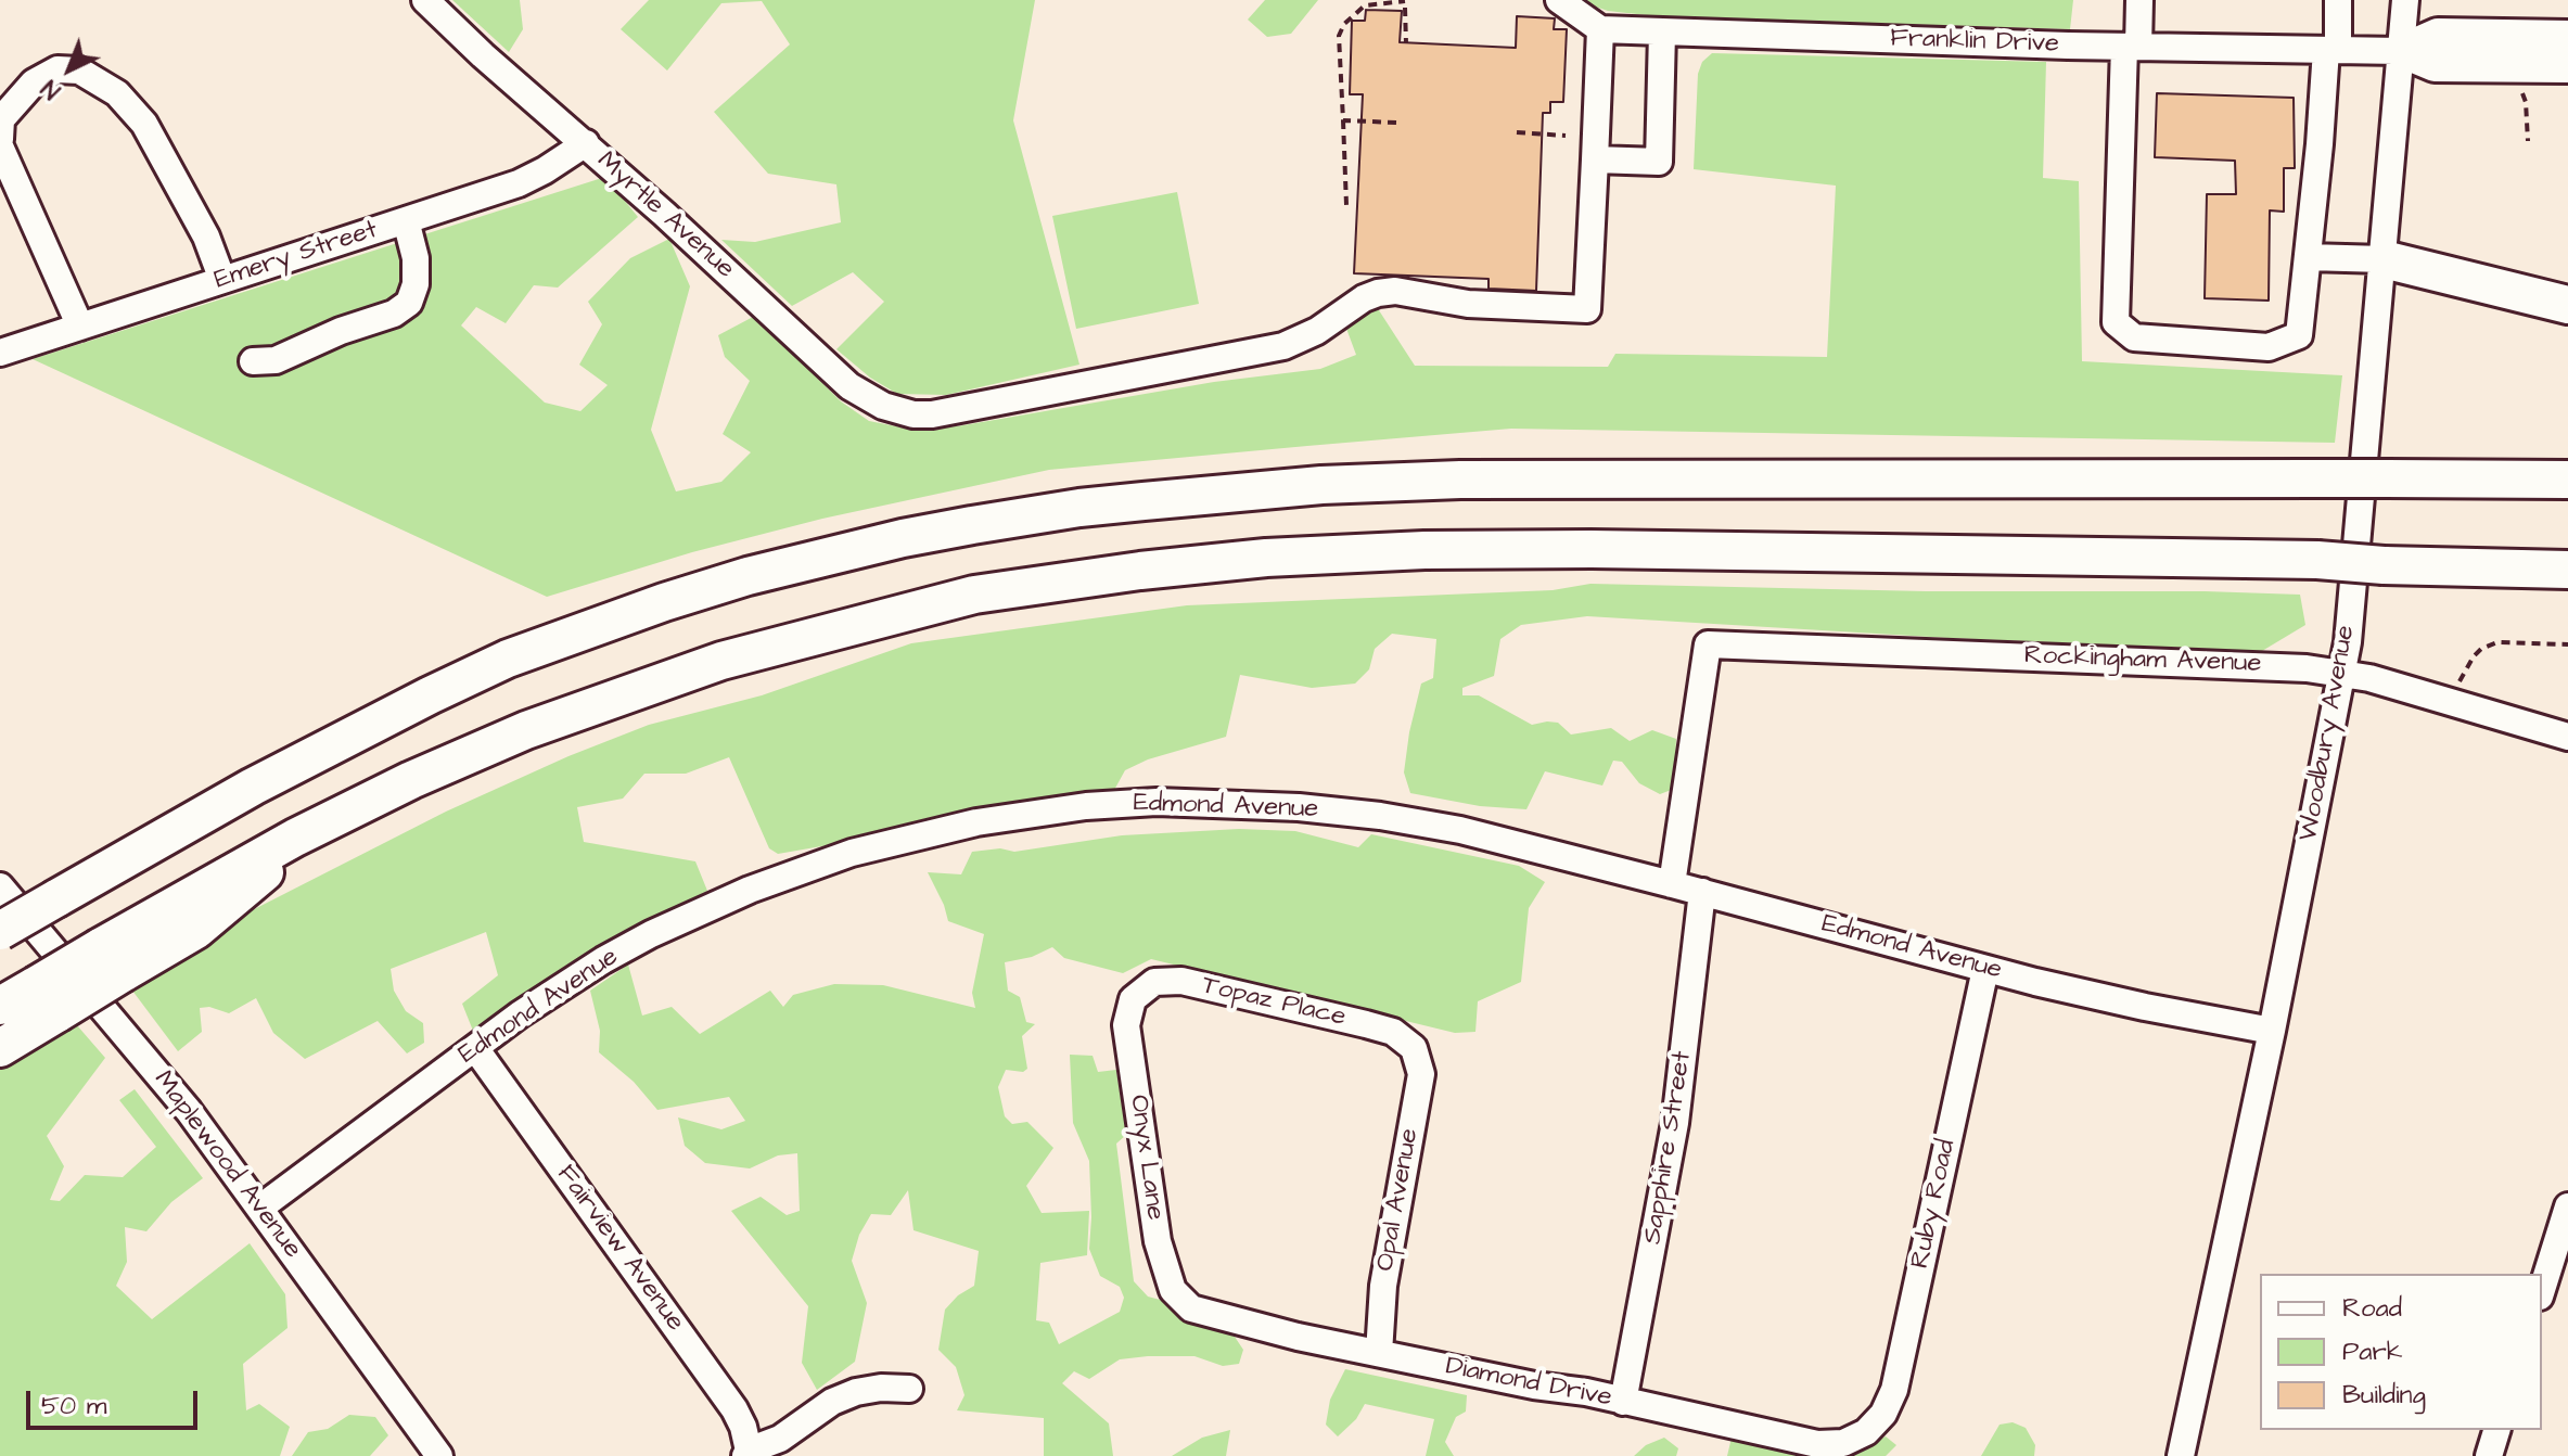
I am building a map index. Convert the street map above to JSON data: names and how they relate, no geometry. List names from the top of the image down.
{
  "streets": {
    "street": [
      "Franklin Drive",
      "Myrtle Avenue",
      "Emery Street",
      "Rockingham Avenue",
      "Woodbury Avenue",
      "Edmond Avenue",
      "Topaz Place",
      "Sapphire Street",
      "Onyx Lane",
      "Maplewood Avenue",
      "Opal Avenue",
      "Ruby Road",
      "Fairview Avenue",
      "Diamond Drive"
    ]
  },
  "crossings": [
    ["Franklin Drive", "Woodbury Avenue"],
    ["Myrtle Avenue", "Emery Street"],
    ["Rockingham Avenue", "Woodbury Avenue"],
    ["Rockingham Avenue", "Edmond Avenue"],
    ["Woodbury Avenue", "Edmond Avenue"],
    ["Edmond Avenue", "Sapphire Street"],
    ["Edmond Avenue", "Maplewood Avenue"],
    ["Edmond Avenue", "Ruby Road"],
    ["Edmond Avenue", "Fairview Avenue"],
    ["Topaz Place", "Onyx Lane"],
    ["Topaz Place", "Opal Avenue"],
    ["Sapphire Street", "Diamond Drive"],
    ["Onyx Lane", "Diamond Drive"],
    ["Opal Avenue", "Diamond Drive"],
    ["Ruby Road", "Diamond Drive"]
  ],
  "legend": ["Road", "Park", "Building"],
  "scale_bar": "50 m",
  "north": "bottom left"
}
